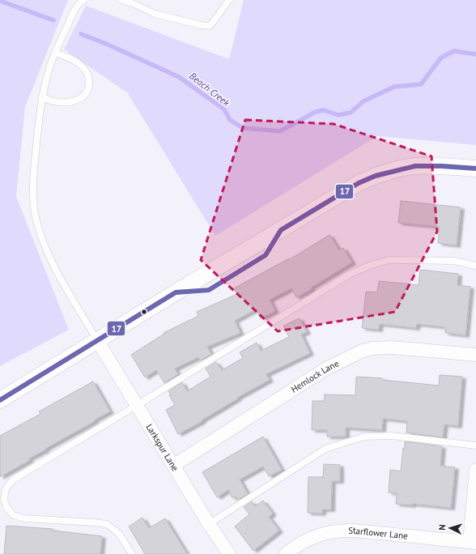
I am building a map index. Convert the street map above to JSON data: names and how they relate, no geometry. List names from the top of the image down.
{
  "streets": {
    "street": ["Hemlock Lane", "Larkspur Lane", "Starflower Lane"]
  },
  "crossings": [
    ["Hemlock Lane", "Larkspur Lane"]
  ],
  "water": ["Beach Creek"],
  "lines": ["transit line 17"],
  "north": "left"
}
